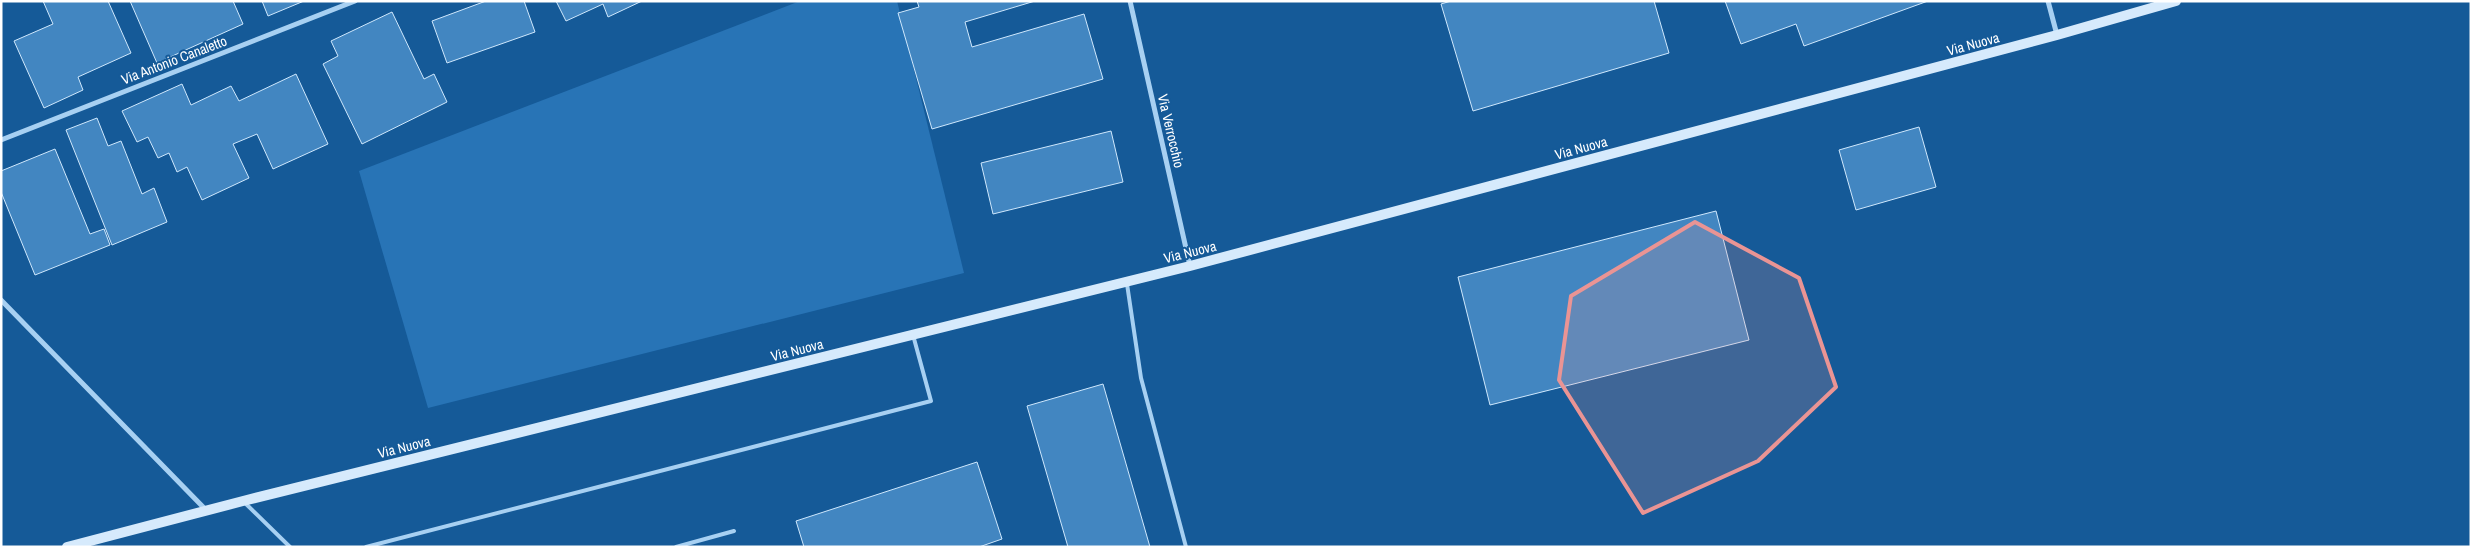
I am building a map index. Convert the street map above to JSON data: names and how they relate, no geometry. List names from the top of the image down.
{
  "streets": {
    "main road": ["Via Nuova"],
    "street": ["Via Antonio Canaletto", "Via Verrocchio"]
  },
  "crossings": [
    ["Via Nuova", "Via Verrocchio"]
  ]
}
